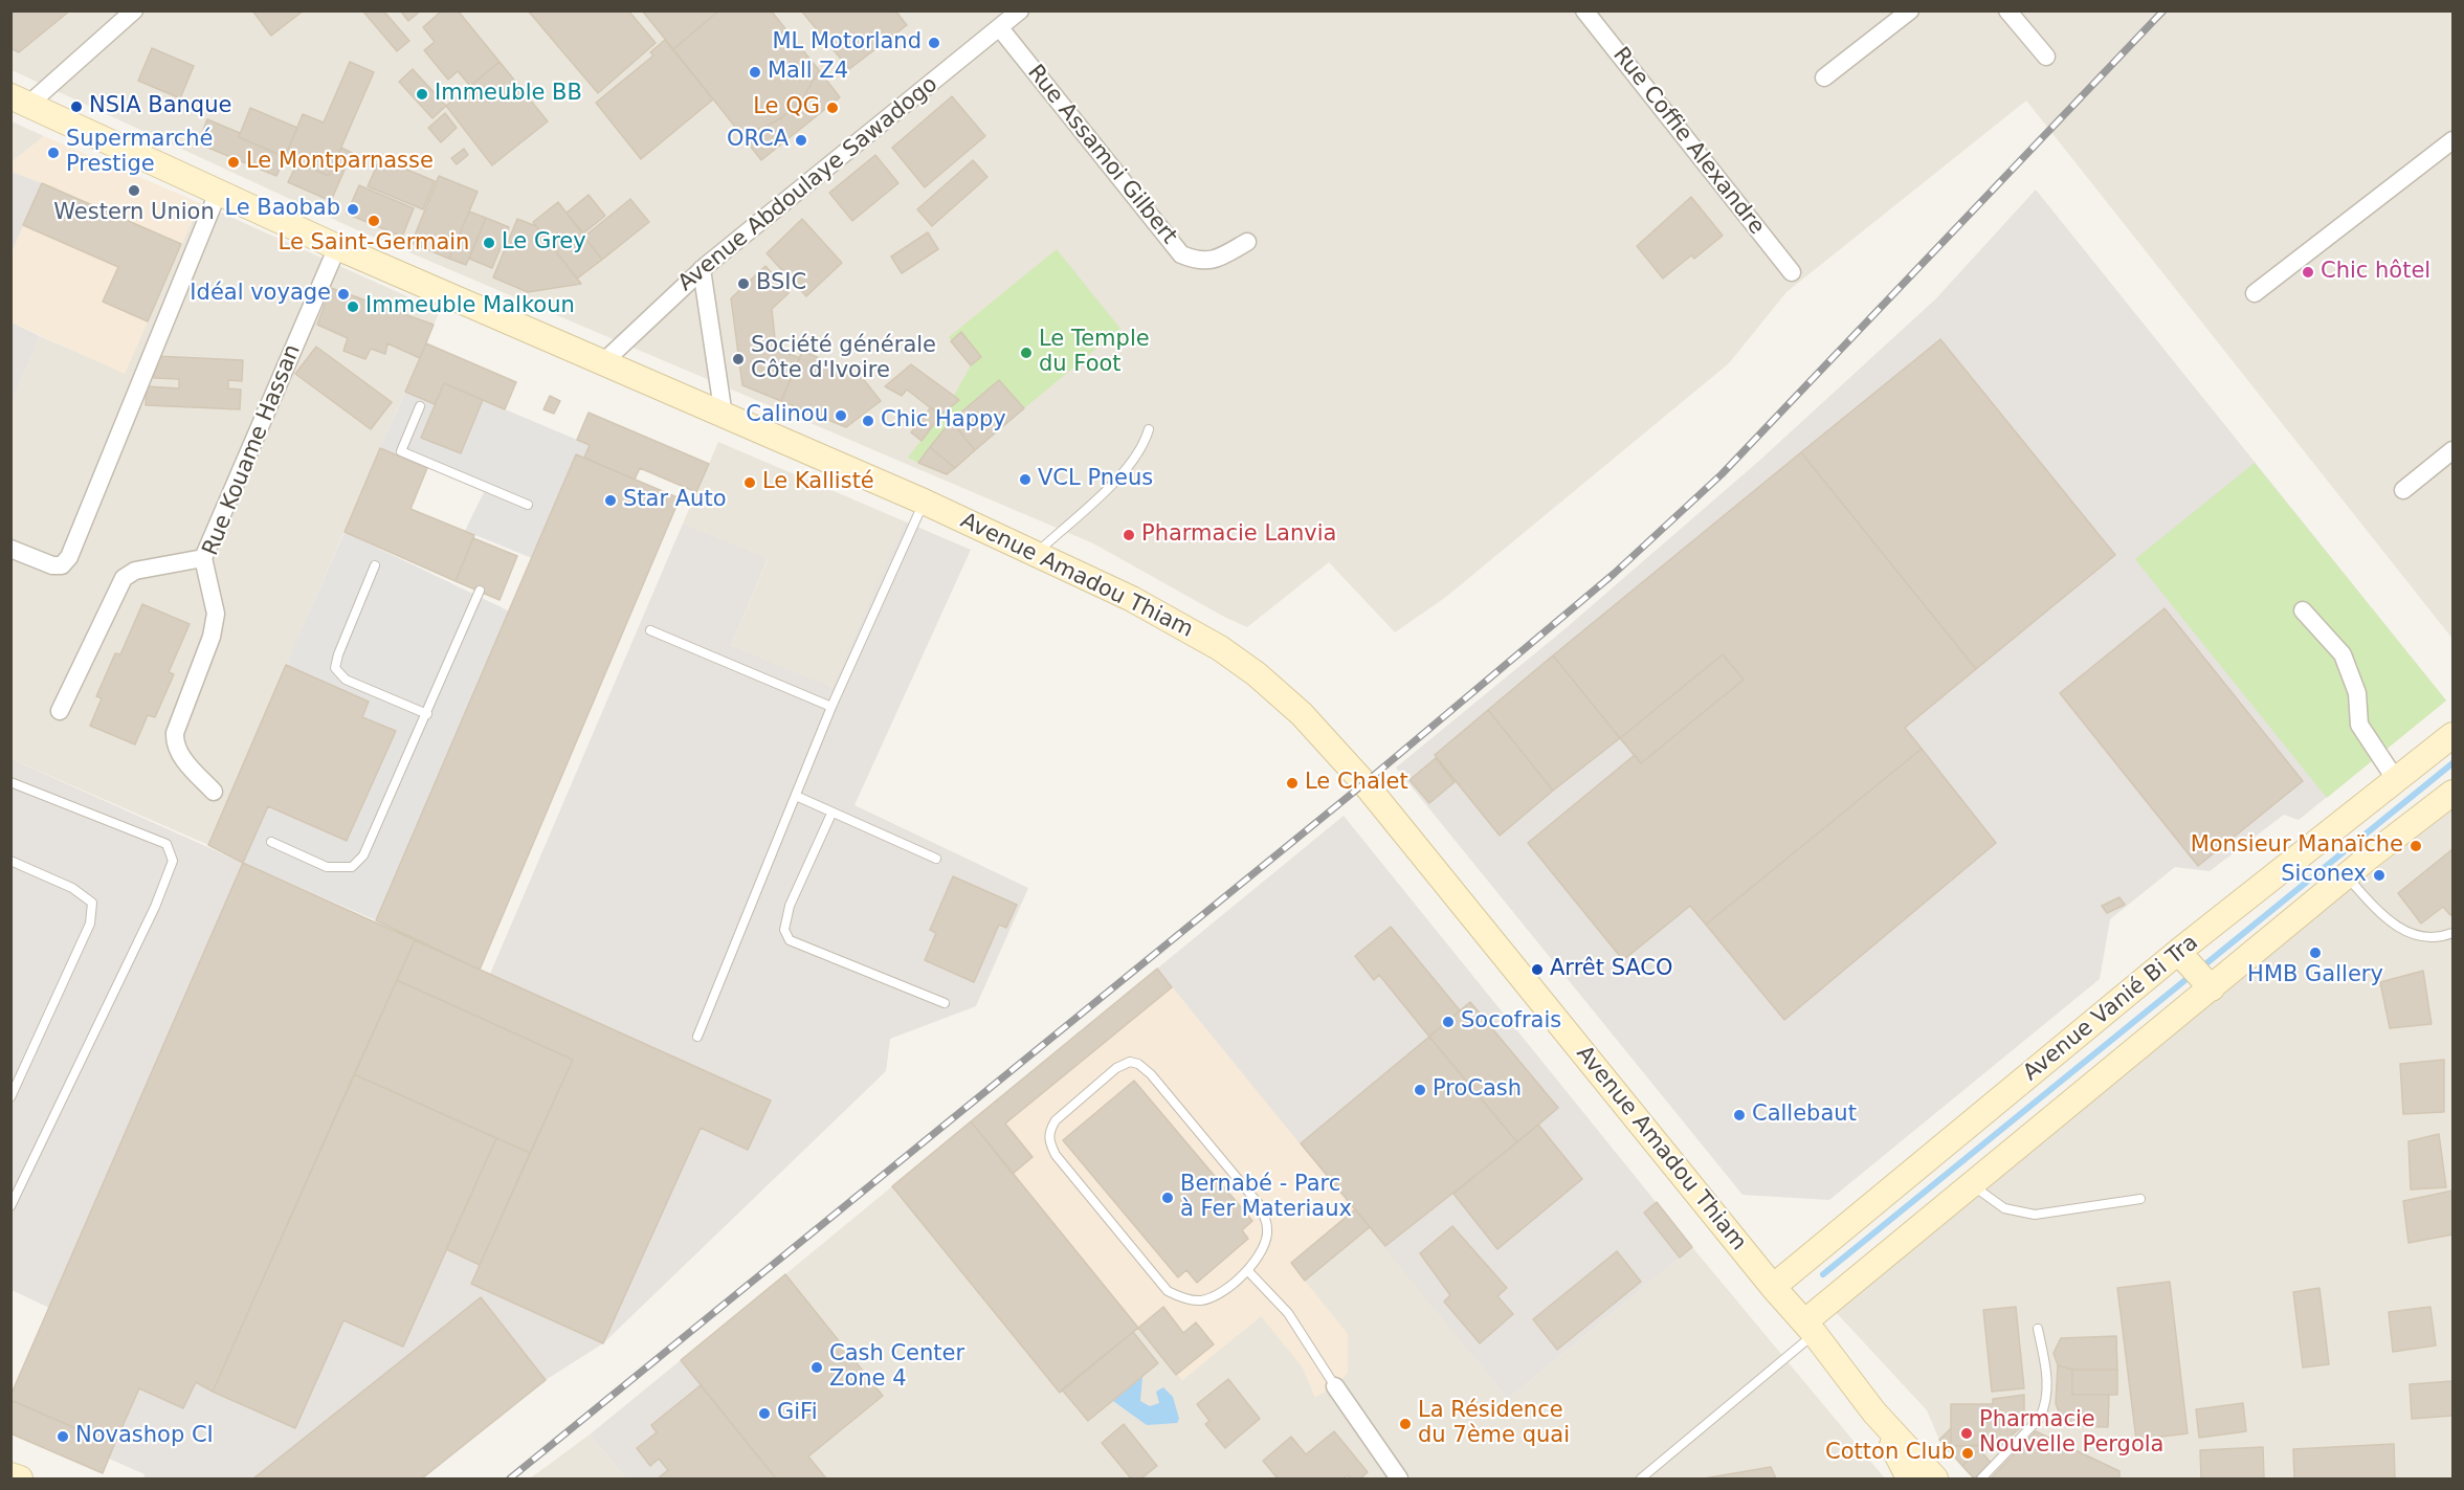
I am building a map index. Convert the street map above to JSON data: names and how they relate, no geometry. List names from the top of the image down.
{
  "streets": {
    "main road": ["Avenue Amadou Thiam", "Avenue Vanié Bi Tra"],
    "street": [
      "Rue Coffie Alexandre",
      "Rue Assamoi Gilbert",
      "Avenue Abdoulaye Sawadogo",
      "Rue Kouame Hassan"
    ]
  },
  "crossings": [
    ["Rue Assamoi Gilbert", "Avenue Abdoulaye Sawadogo"],
    ["Avenue Abdoulaye Sawadogo", "Avenue Amadou Thiam"],
    ["Rue Kouame Hassan", "Avenue Amadou Thiam"],
    ["Avenue Amadou Thiam", "Avenue Vanié Bi Tra"]
  ],
  "places": [
    "ML Motorland",
    "Mall Z4",
    "Immeuble BB",
    "NSIA Banque",
    "Le QG",
    "ORCA",
    "Supermarché Prestige",
    "Le Montparnasse",
    "Western Union",
    "Le Baobab",
    "Le Saint-Germain",
    "Le Grey",
    "Chic hôtel",
    "BSIC",
    "Idéal voyage",
    "Immeuble Malkoun",
    "Le Temple du Foot",
    "Société générale Côte d'Ivoire",
    "Calinou",
    "Chic Happy",
    "VCL Pneus",
    "Le Kallisté",
    "Star Auto",
    "Pharmacie Lanvia",
    "Le Chalet",
    "Monsieur Manaïche",
    "Siconex",
    "HMB Gallery",
    "Arrêt SACO",
    "Socofrais",
    "ProCash",
    "Callebaut",
    "Bernabé - Parc à Fer Materiaux",
    "Cash Center Zone 4",
    "GiFi",
    "La Résidence du 7ème quai",
    "Pharmacie Nouvelle Pergola",
    "Novashop CI",
    "Cotton Club"
  ]
}
